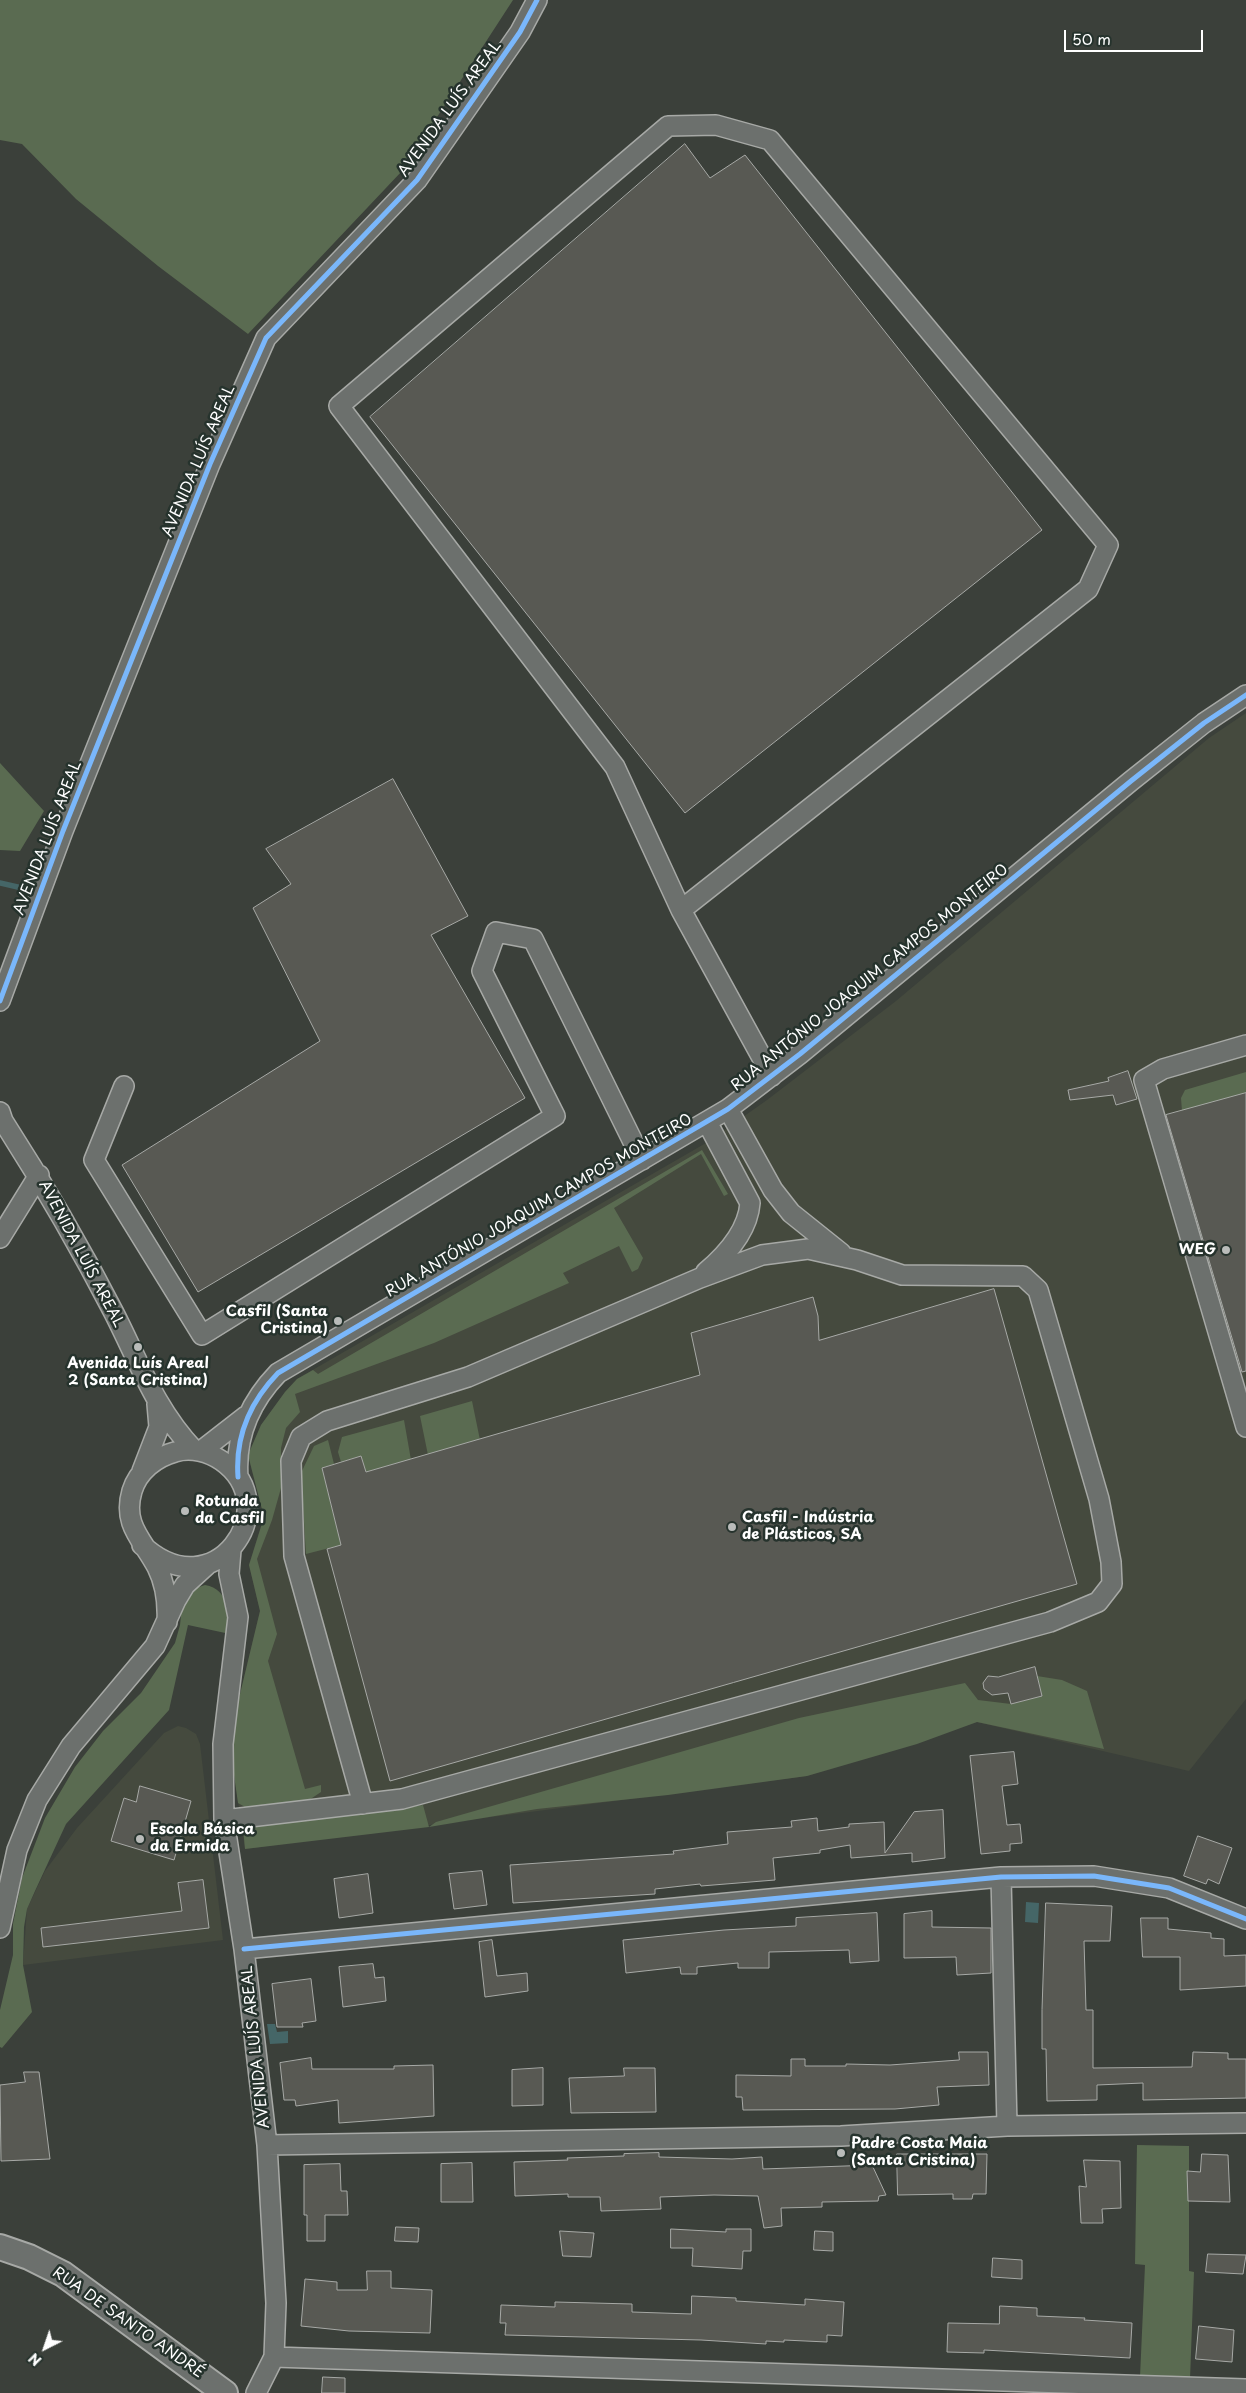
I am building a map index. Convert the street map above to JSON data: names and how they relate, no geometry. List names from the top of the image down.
{
  "streets": {
    "main road": ["RUA DE SANTO ANDRÉ"],
    "street": ["AVENIDA LUÍS AREAL", "RUA ANTÓNIO JOAQUIM CAMPOS MONTEIRO"]
  },
  "crossings": [
    ["AVENIDA LUÍS AREAL", "RUA ANTÓNIO JOAQUIM CAMPOS MONTEIRO"]
  ],
  "places": [
    "WEG",
    "Casfil (Santa Cristina)",
    "Avenida Luís Areal 2 (Santa Cristina)",
    "Rotunda da Casfil",
    "Casfil - Indústria de Plásticos, SA",
    "Escola Básica da Ermida",
    "Padre Costa Maia (Santa Cristina)"
  ],
  "scale_bar": "50 m",
  "north": "bottom left"
}
